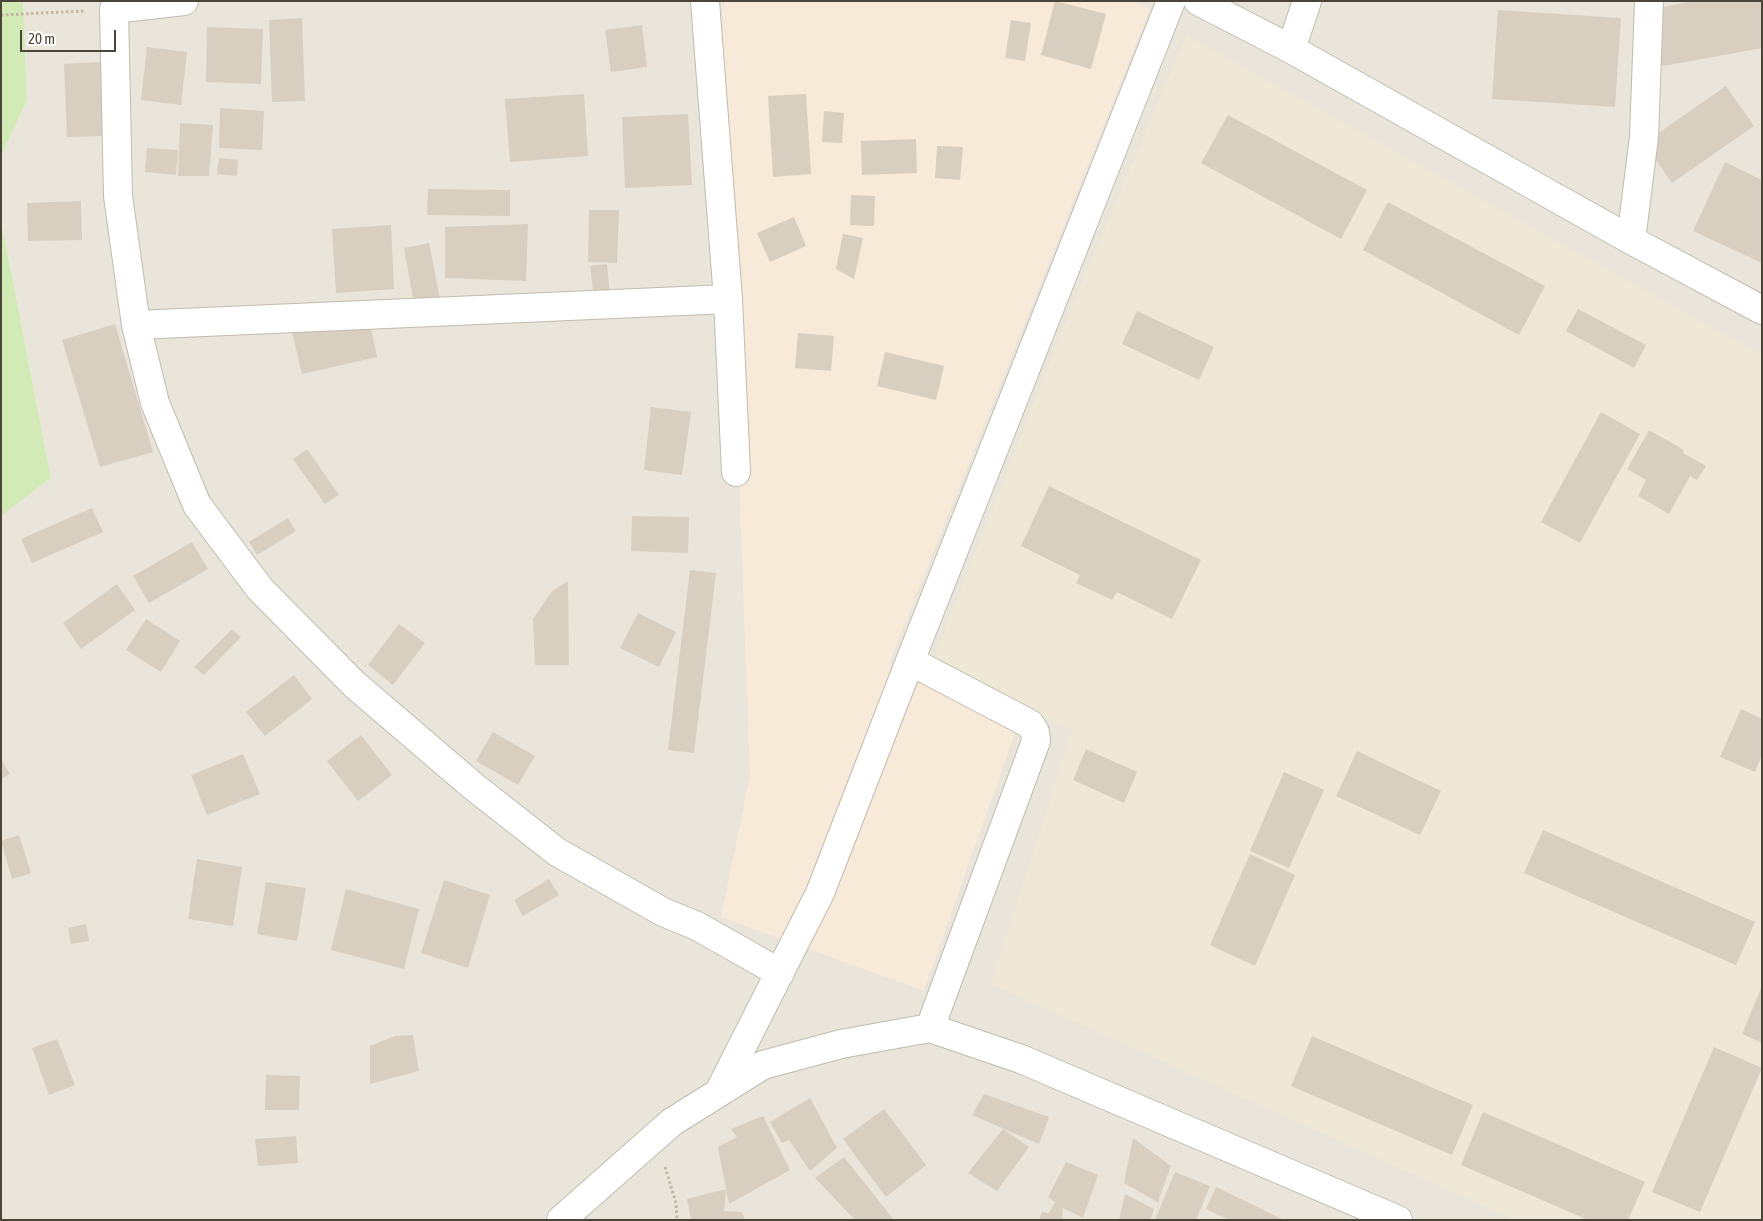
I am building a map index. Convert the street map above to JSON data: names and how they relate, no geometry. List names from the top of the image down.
{
  "scale_bar": "20 m"
}
